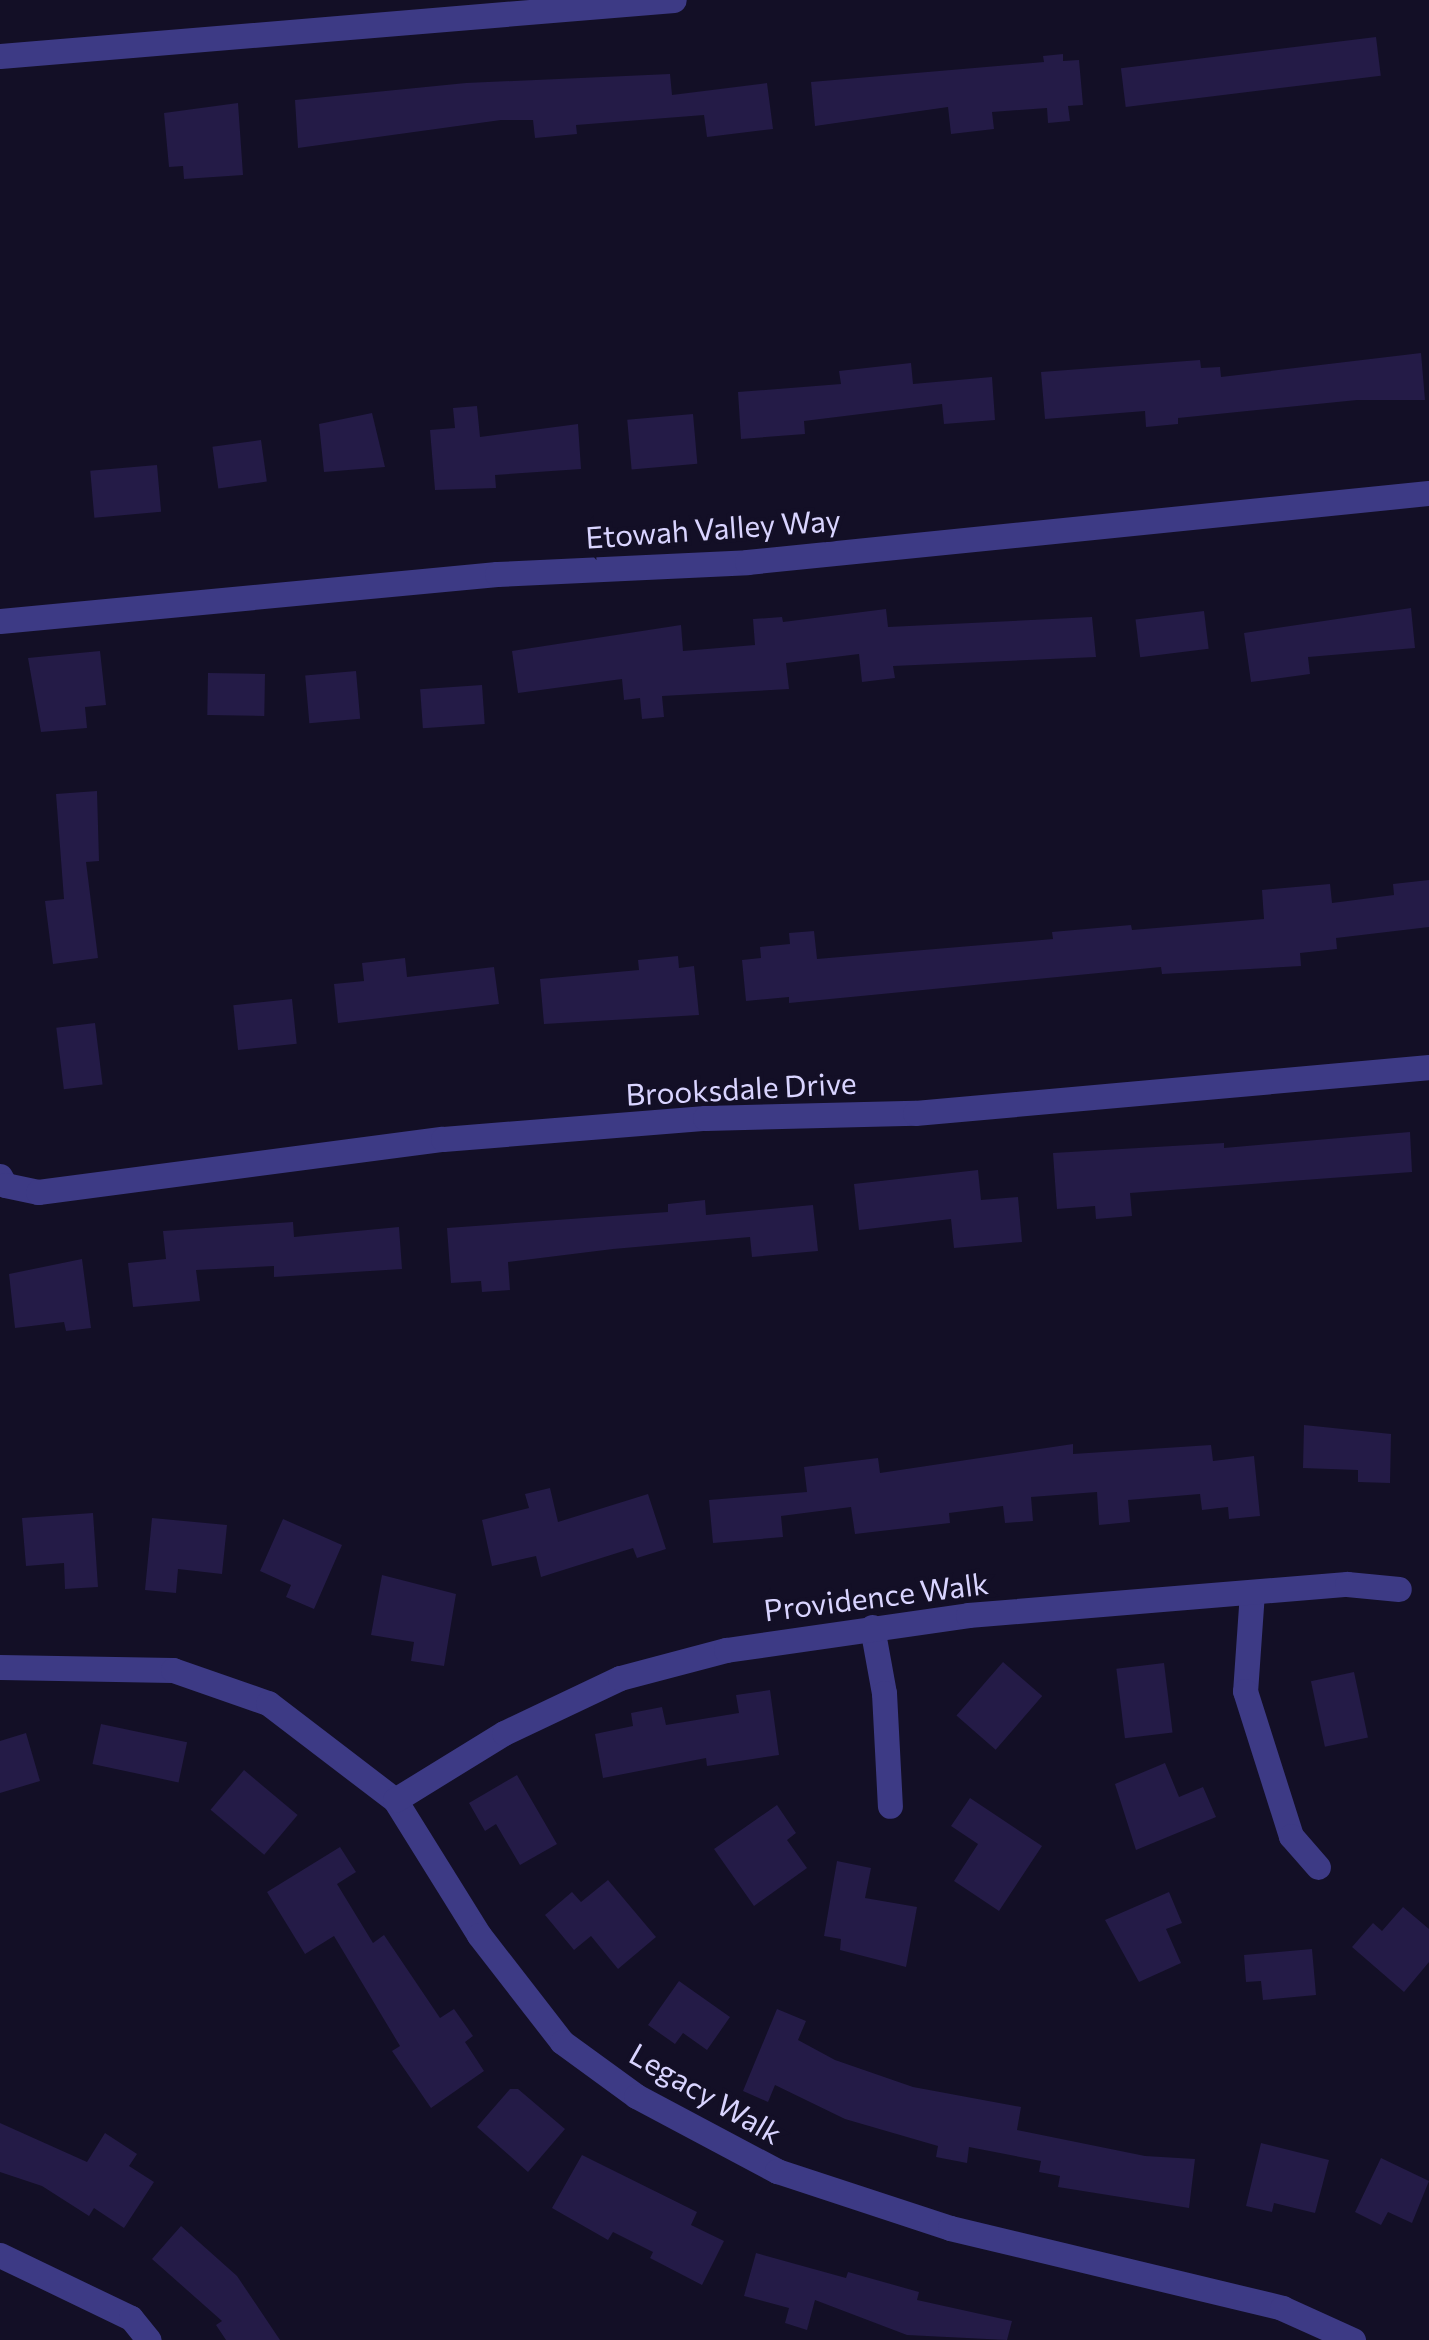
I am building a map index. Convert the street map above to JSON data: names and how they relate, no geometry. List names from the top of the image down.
{
  "streets": {
    "street": [
      "Etowah Valley Way",
      "Brooksdale Drive",
      "Providence Walk",
      "Legacy Walk"
    ]
  },
  "crossings": [
    ["Providence Walk", "Legacy Walk"]
  ]
}
